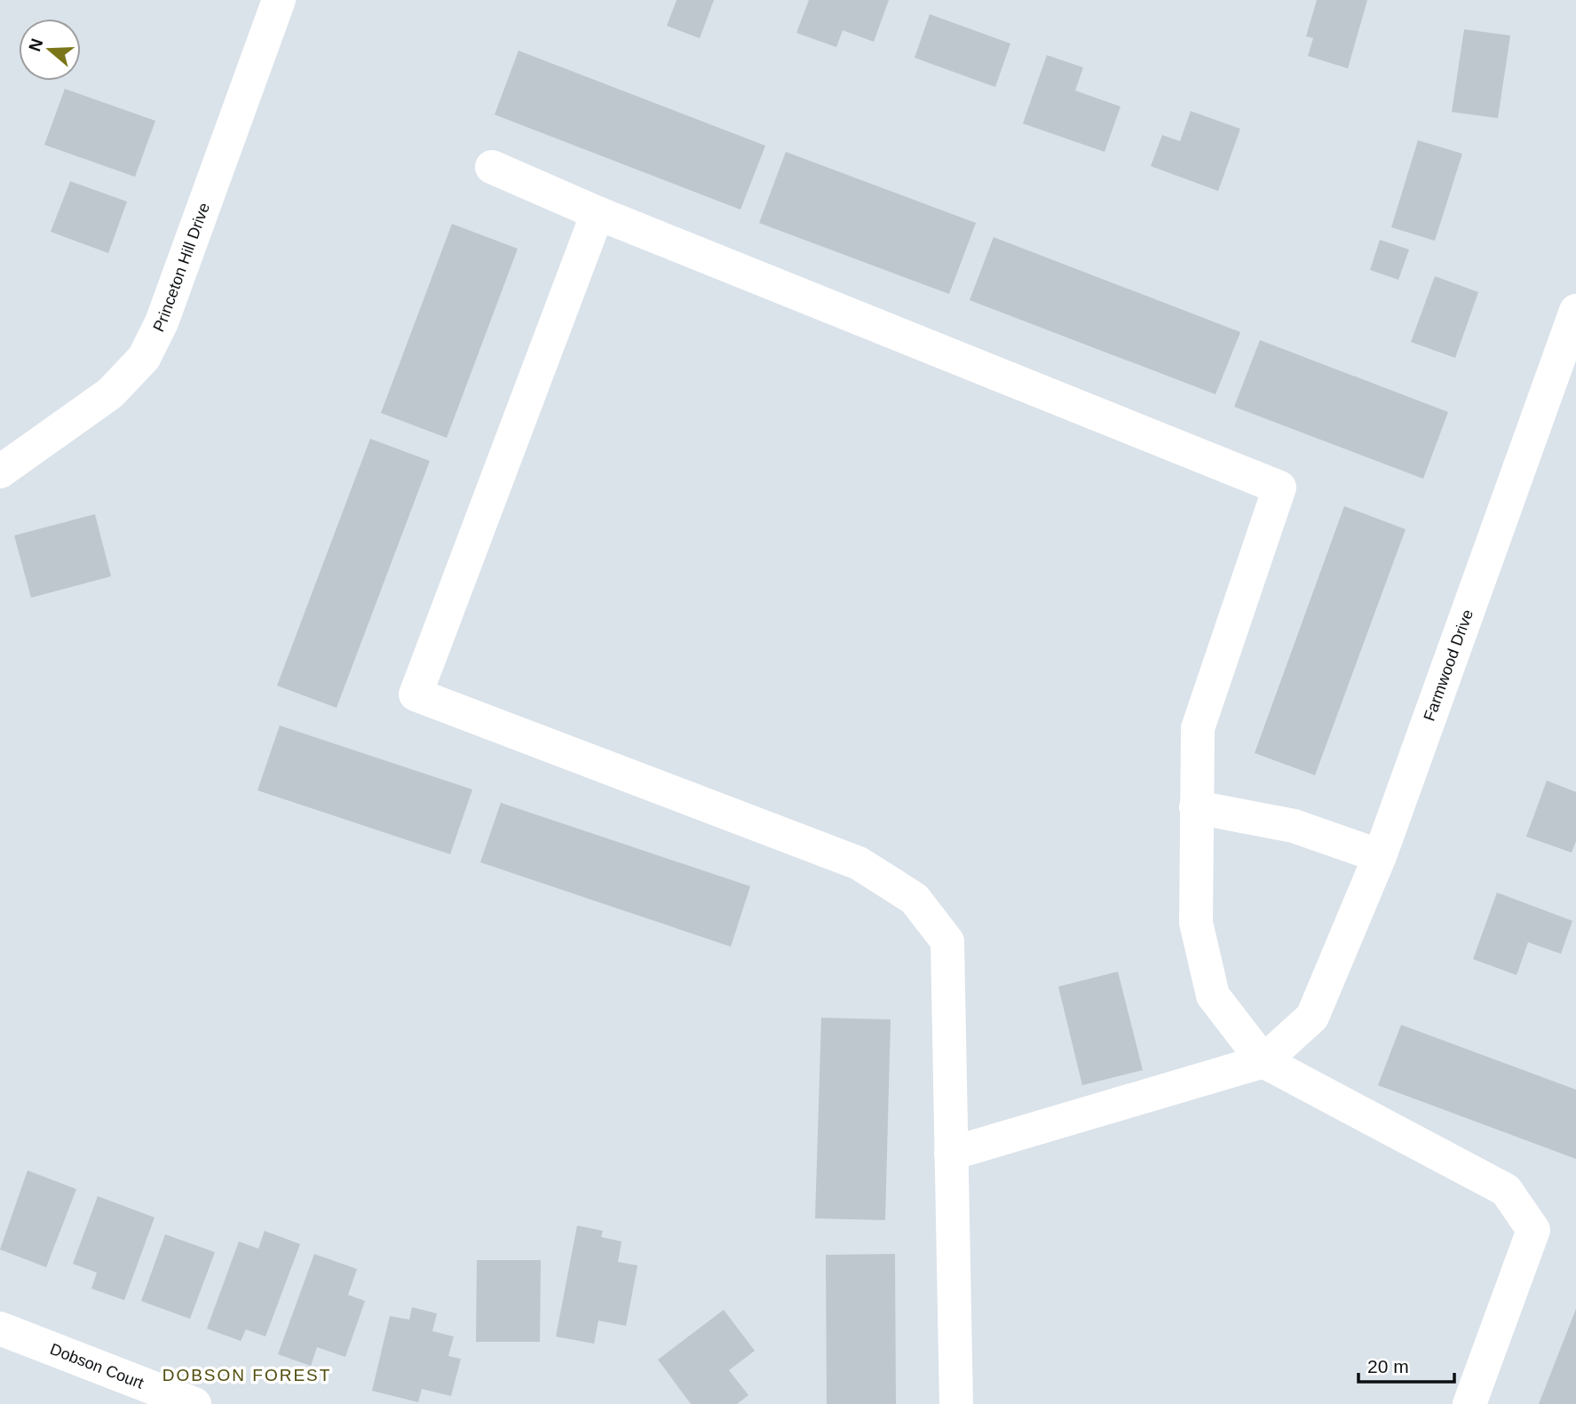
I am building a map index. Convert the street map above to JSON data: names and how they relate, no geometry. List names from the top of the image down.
{
  "streets": {
    "street": ["Princeton Hill Drive", "Farmwood Drive", "Dobson Court"]
  },
  "districts": ["DOBSON FOREST"],
  "scale_bar": "20 m",
  "north": "left"
}
